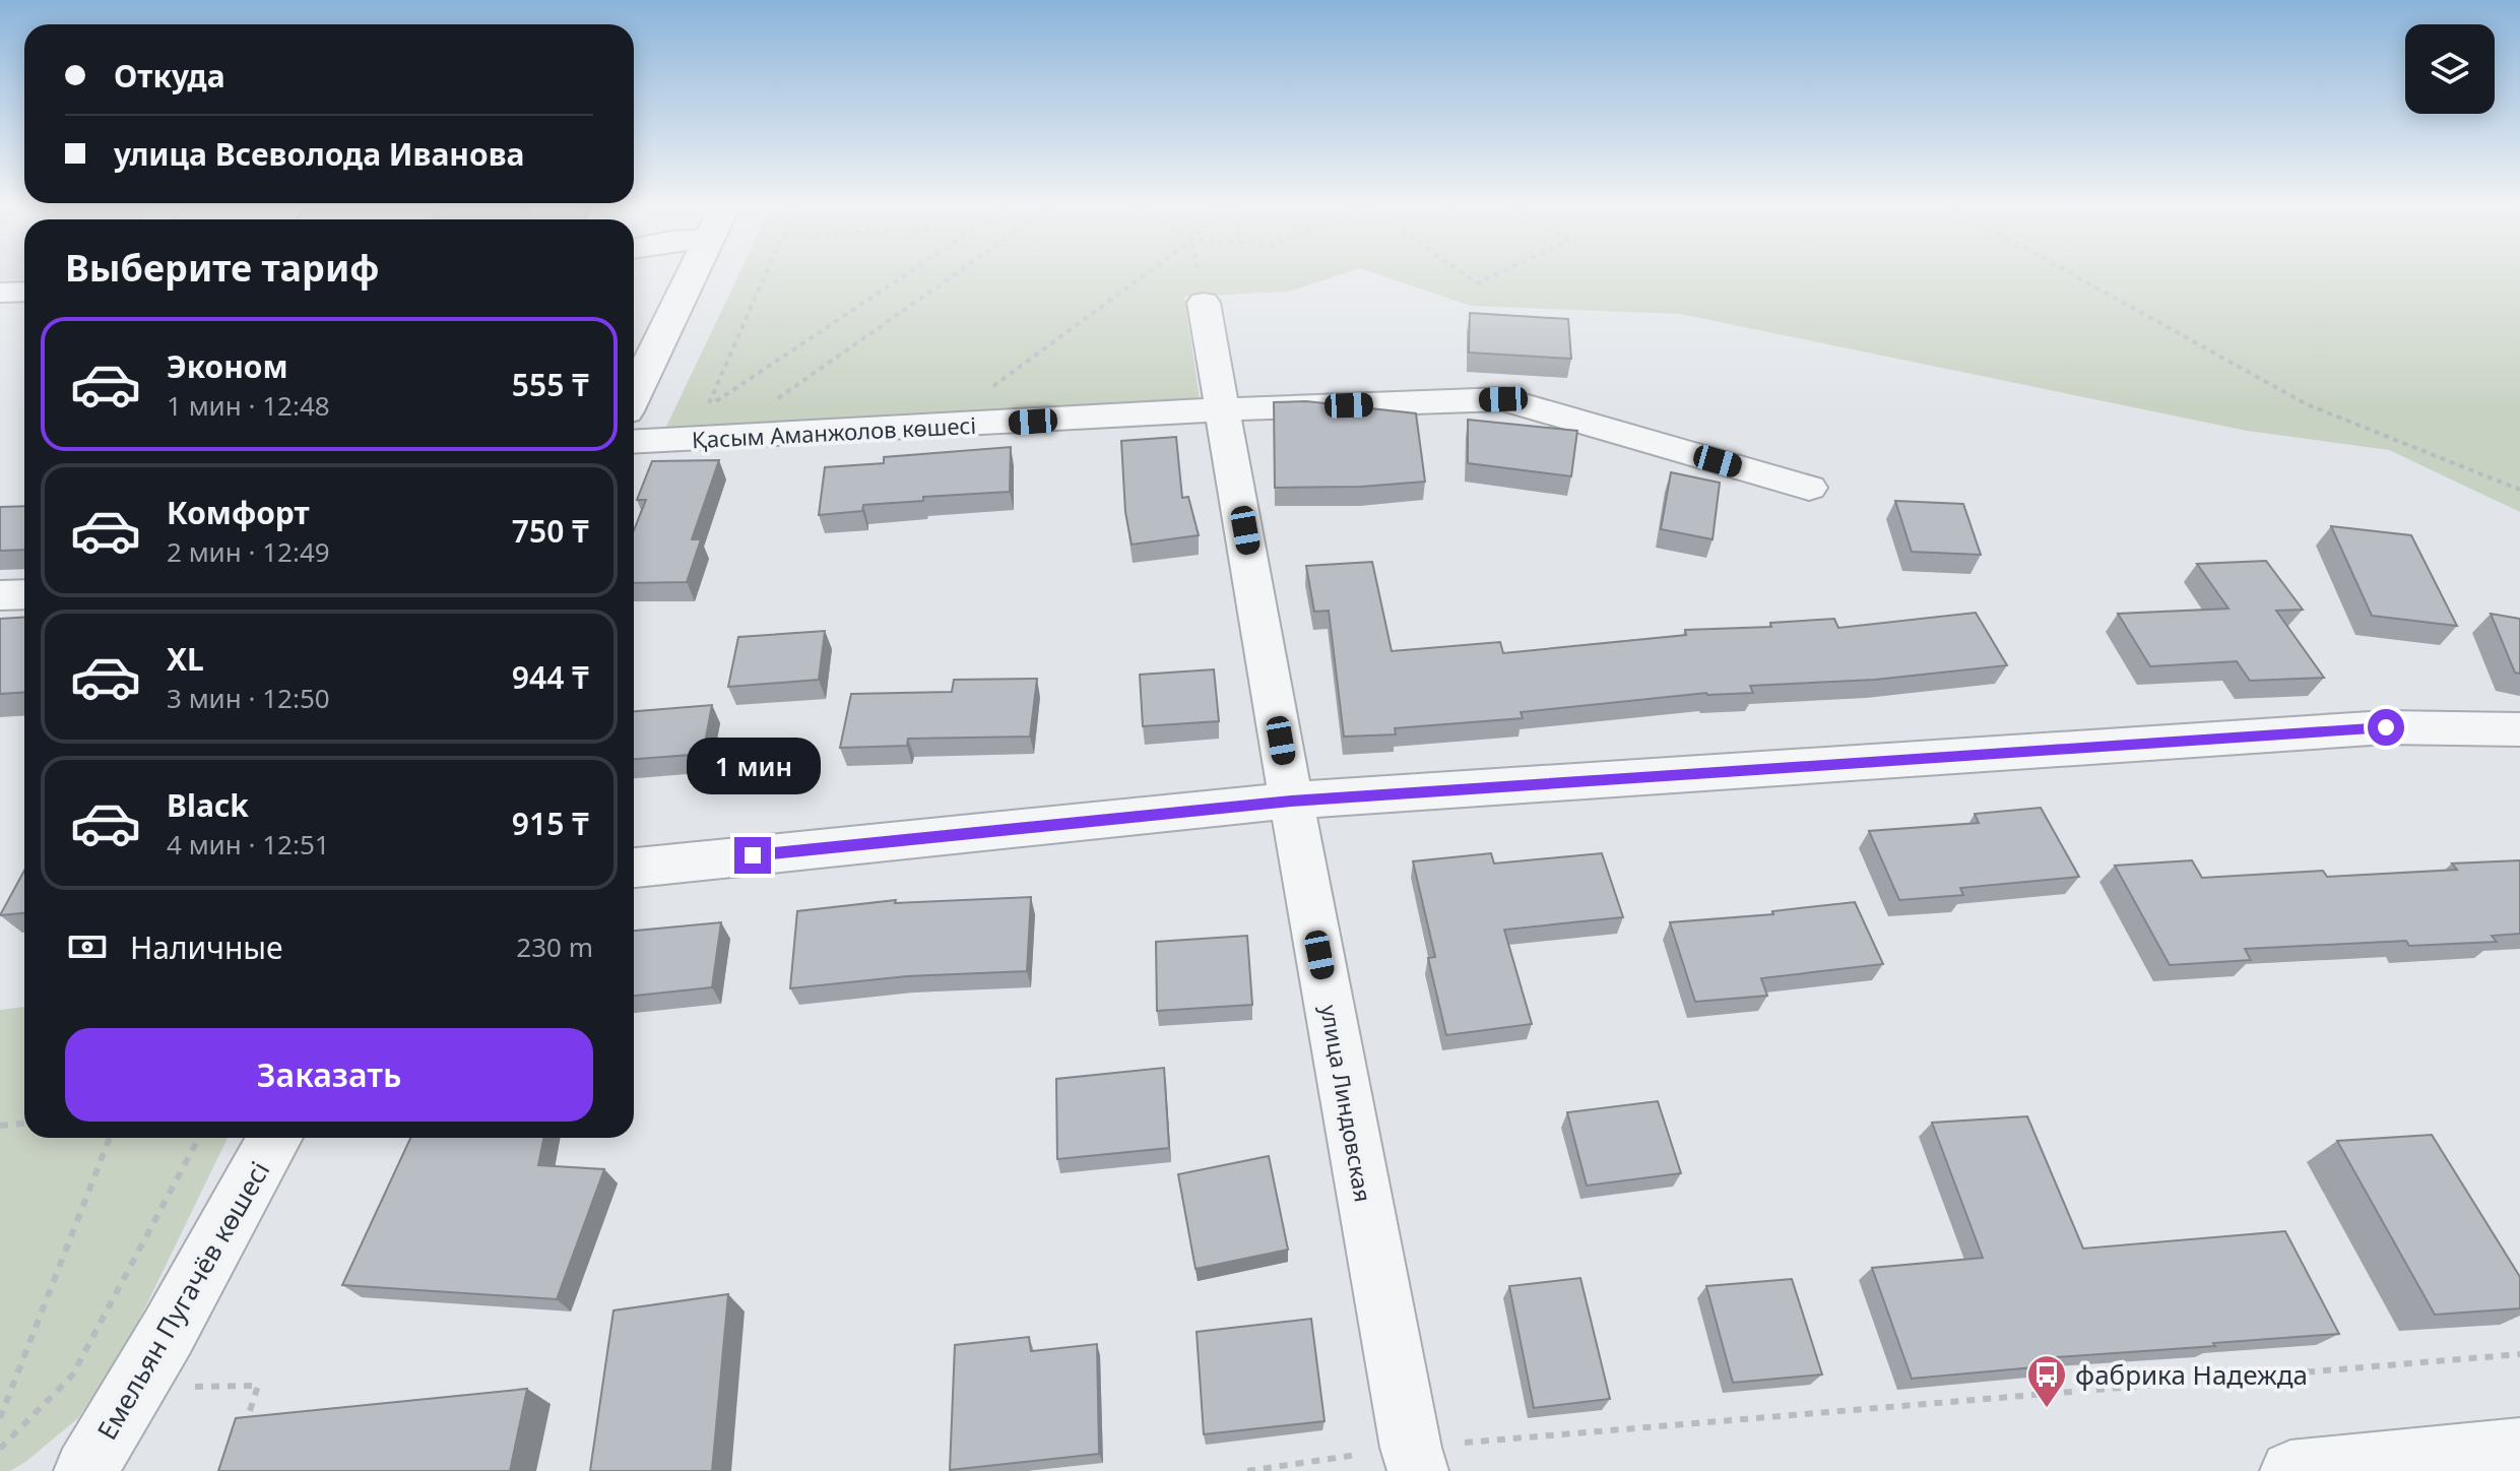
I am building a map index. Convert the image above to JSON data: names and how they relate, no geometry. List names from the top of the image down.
{
  "streets": {
    "street": ["Қасым Аманжолов көшесі", "улица Линдовская", "Емельян Пугачёв көшесі"]
  },
  "crossings": [
    ["Қасым Аманжолов көшесі", "улица Линдовская"]
  ],
  "places": {
    "bus stop": ["фабрика Надежда"]
  },
  "page": {
    "banner": ["Откуда", "улица Всеволода Иванова"],
    "heading": "Выберите тариф",
    "list": [
      {
        "name": "Эконом",
        "note": "1 мин · 12:48",
        "value": "555 ₸"
      },
      {
        "name": "Комфорт",
        "note": "2 мин · 12:49",
        "value": "750 ₸"
      },
      {
        "name": "XL",
        "note": "3 мин · 12:50",
        "value": "944 ₸"
      },
      {
        "name": "Black",
        "note": "4 мин · 12:51",
        "value": "915 ₸"
      }
    ],
    "bubble": "1 мин",
    "pay": ["Наличные", "230 m"],
    "buttons": "Заказать"
  }
}
